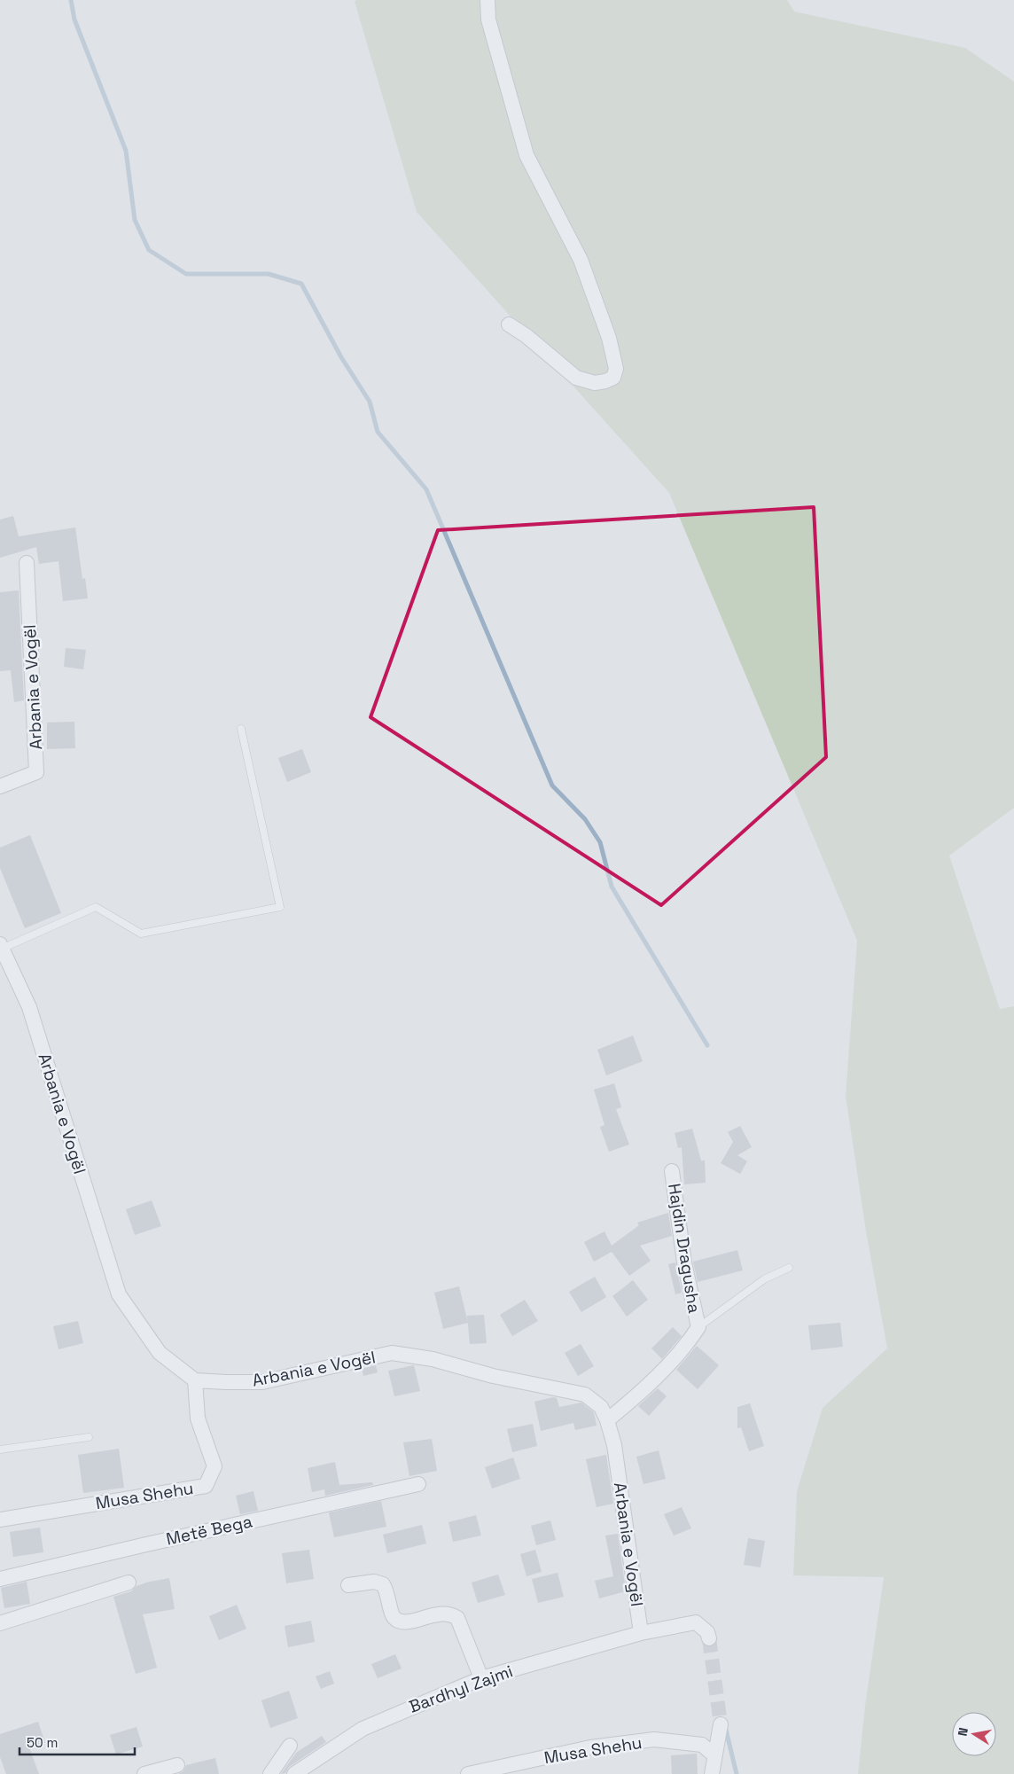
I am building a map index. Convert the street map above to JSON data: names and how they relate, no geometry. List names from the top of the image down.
{
  "streets": {
    "street": [
      "Arbania e Vogël",
      "Hajdin Dragusha",
      "Musa Shehu",
      "Metë Bega",
      "Bardhyl Zajmi"
    ]
  },
  "crossings": [
    ["Arbania e Vogël", "Hajdin Dragusha"],
    ["Arbania e Vogël", "Musa Shehu"],
    ["Arbania e Vogël", "Bardhyl Zajmi"]
  ],
  "scale_bar": "50 m",
  "north": "left"
}
